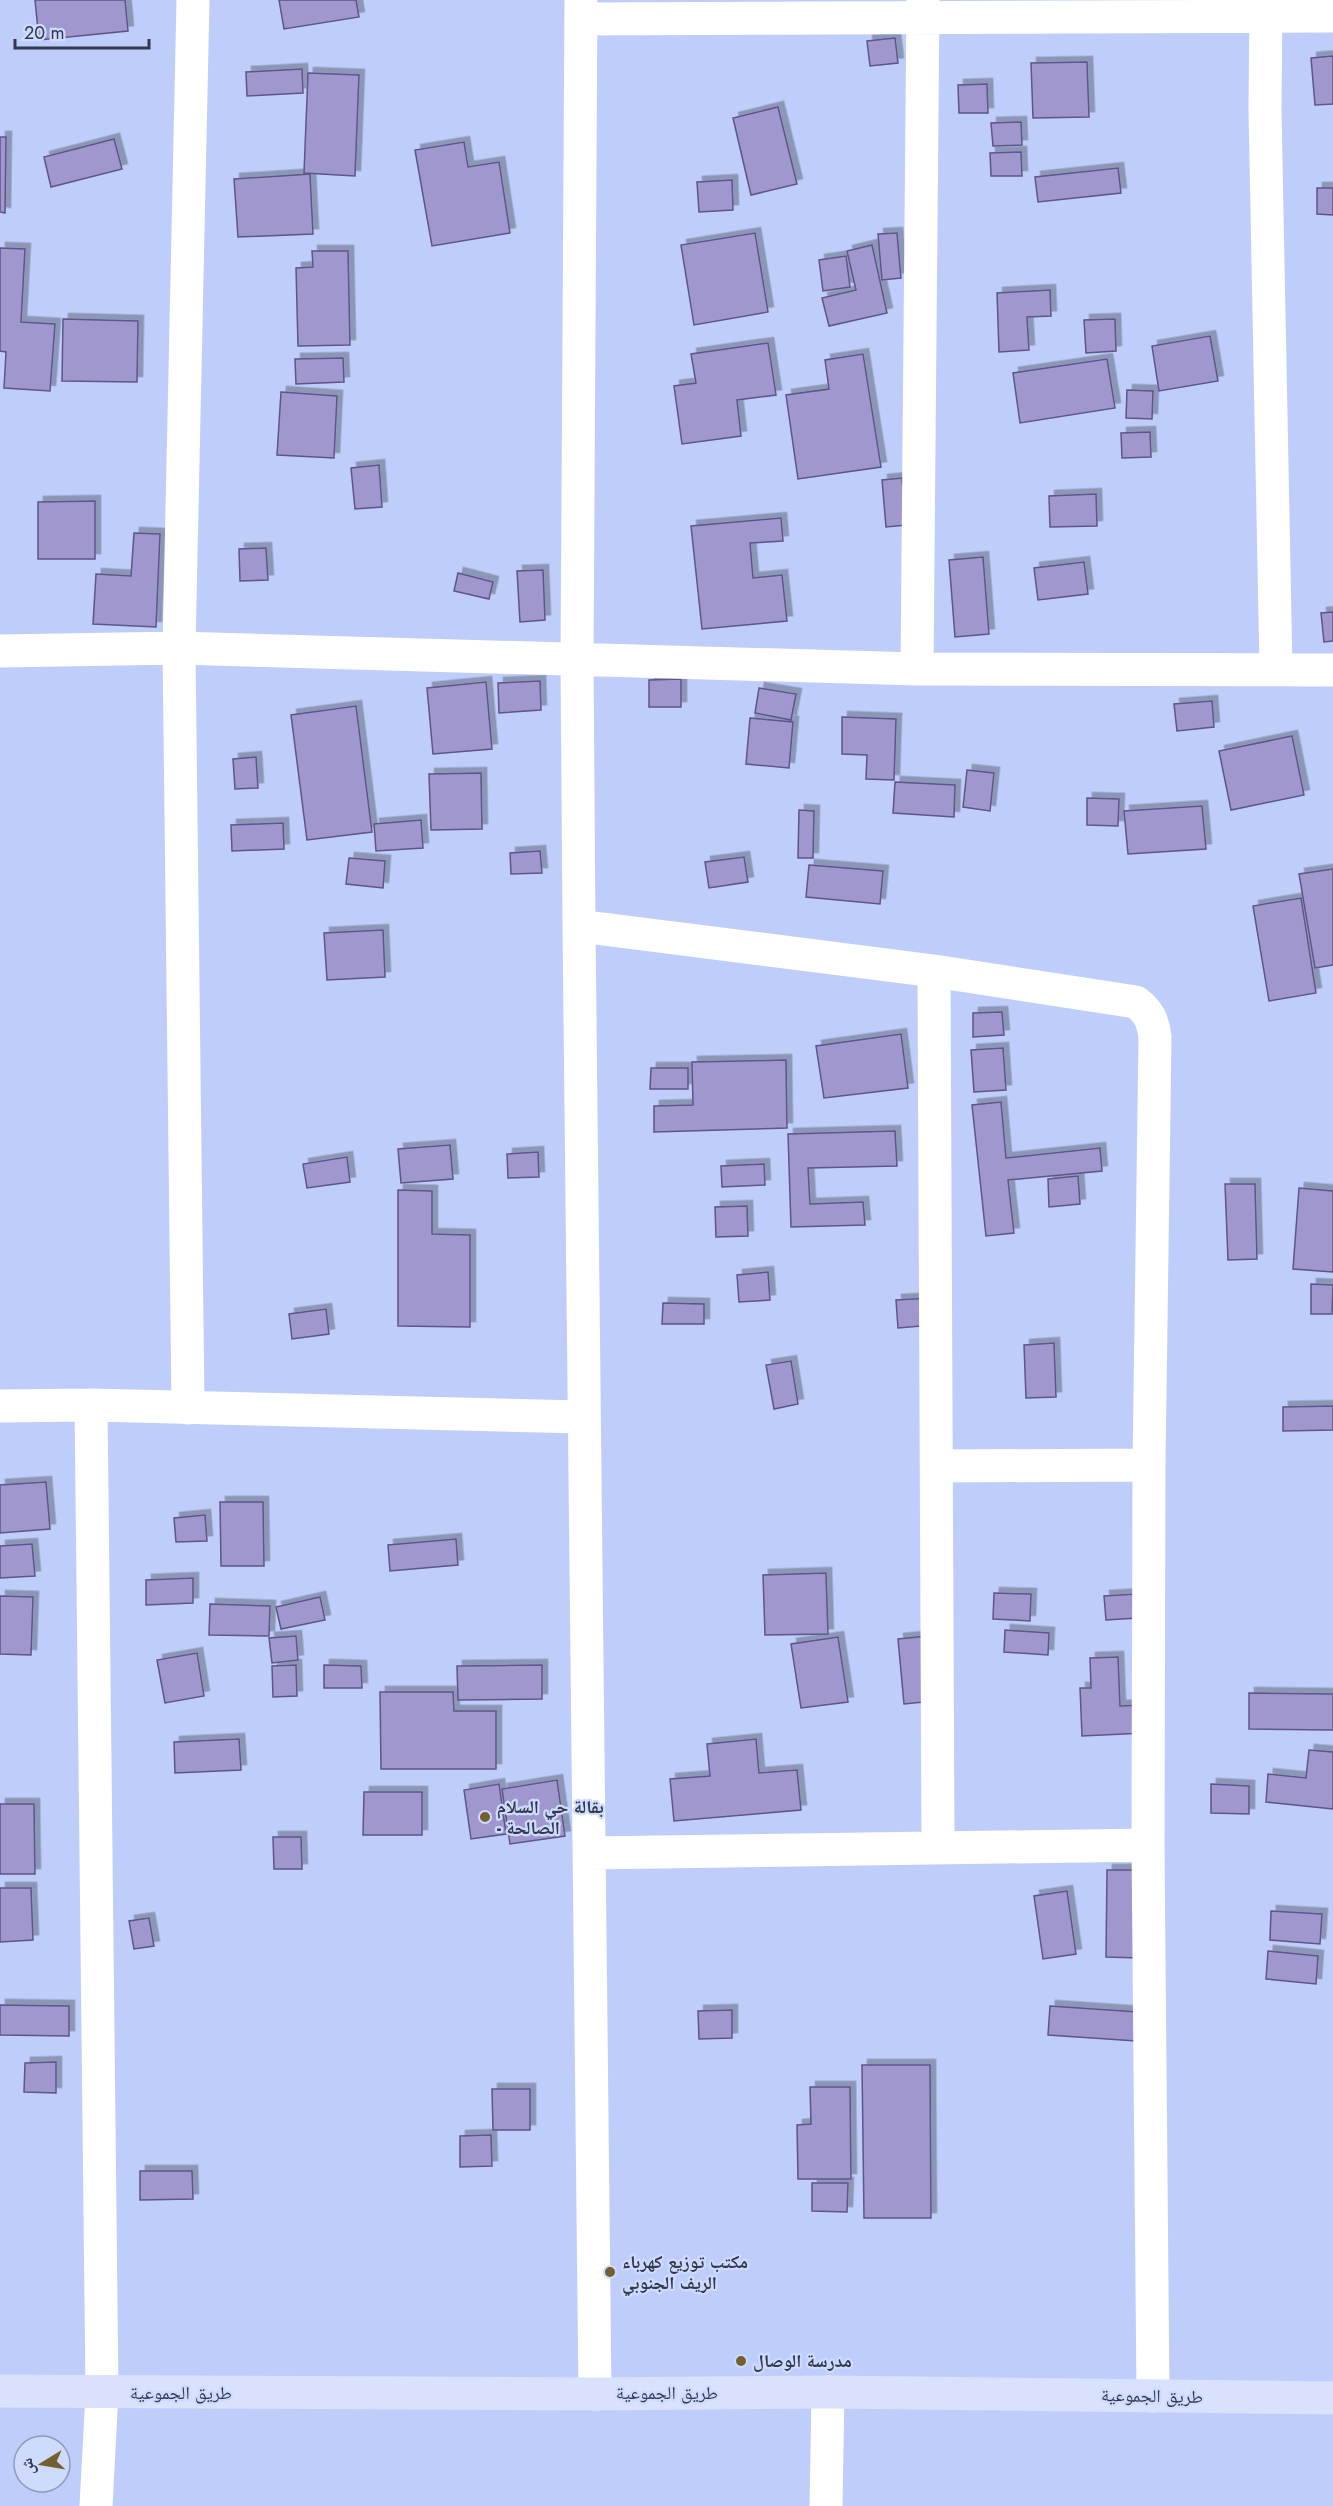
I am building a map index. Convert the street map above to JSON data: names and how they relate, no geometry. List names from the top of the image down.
{
  "streets": {
    "main road": ["طريق الجموعية"]
  },
  "places": ["بقالة حي السلام - الصالحة", "مكتب توزيع كهرباء الريف الجنوبي", "مدرسة الوصال"],
  "scale_bar": "20 m",
  "north": "left"
}
